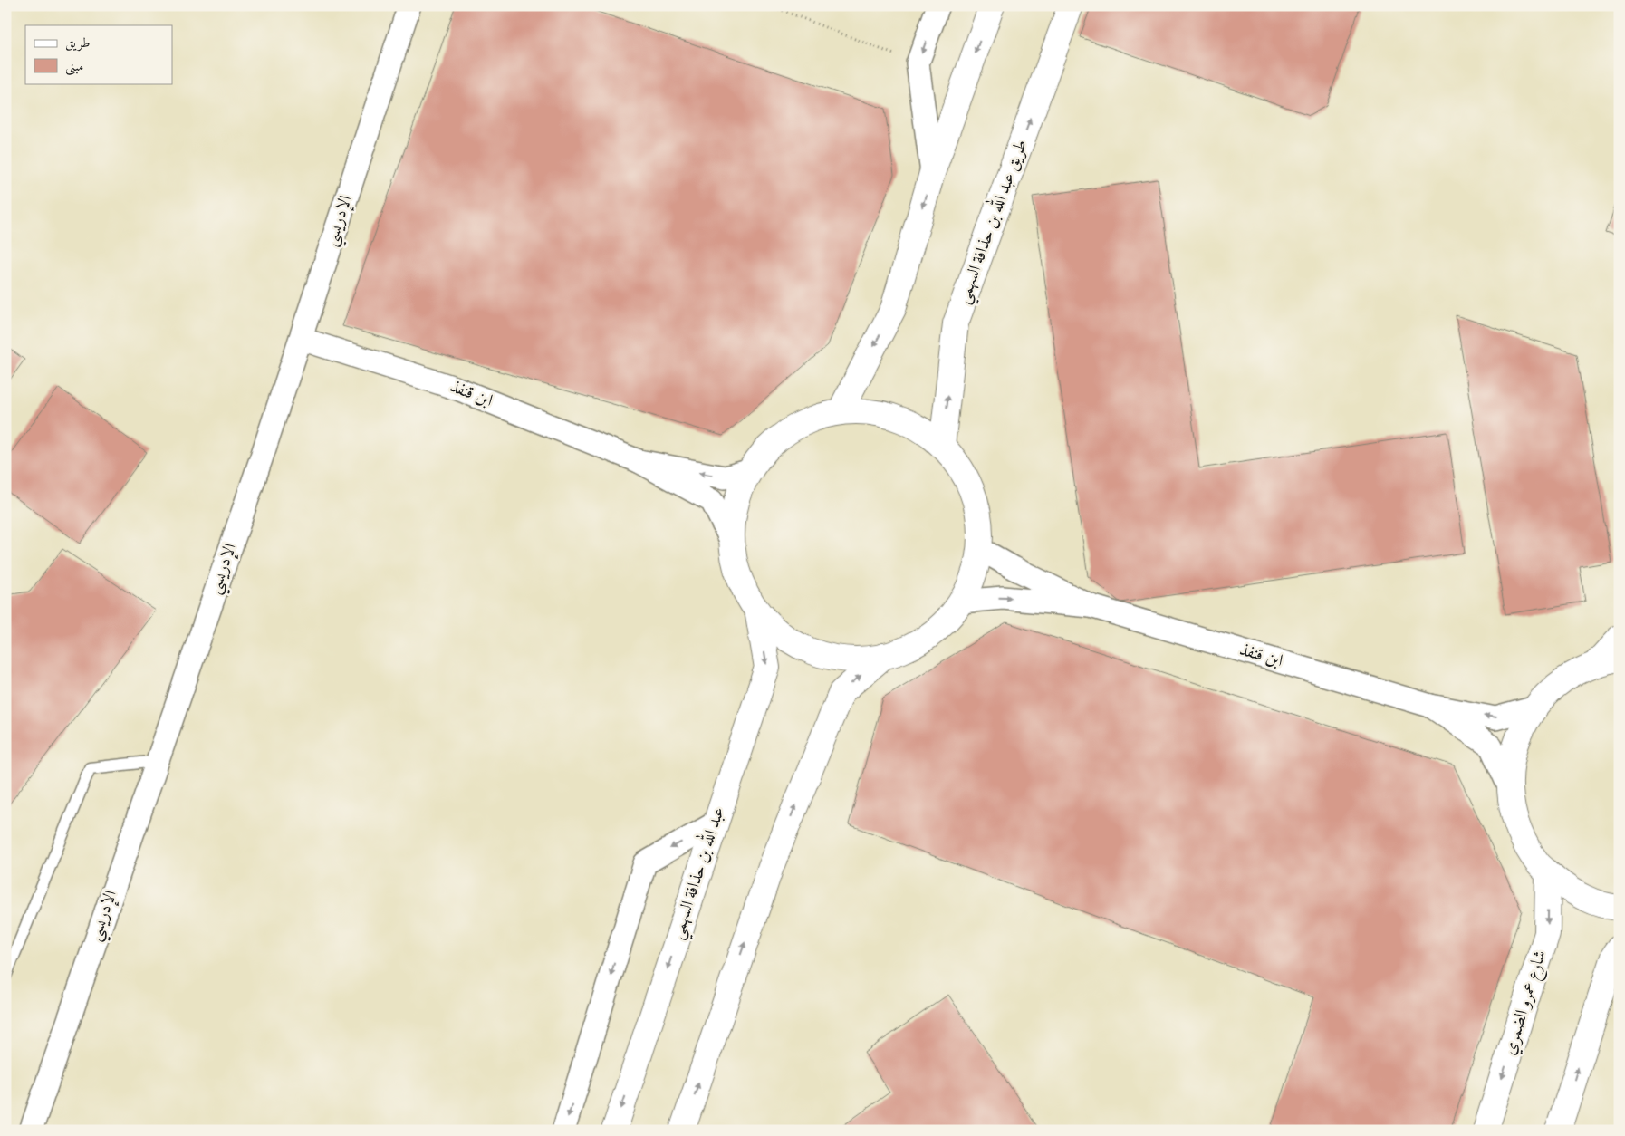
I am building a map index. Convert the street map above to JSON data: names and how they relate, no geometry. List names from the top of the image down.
{
  "streets": {
    "street": [
      "الإدريسي",
      "طريق عبد الله بن حذافة السهمي",
      "ابن قنفذ",
      "عبد الله بن حذافة السهمي",
      "شارع عمرو الضمري"
    ]
  },
  "crossings": [
    ["الإدريسي", "ابن قنفذ"]
  ],
  "legend": ["طريق", "مبنى"]
}
